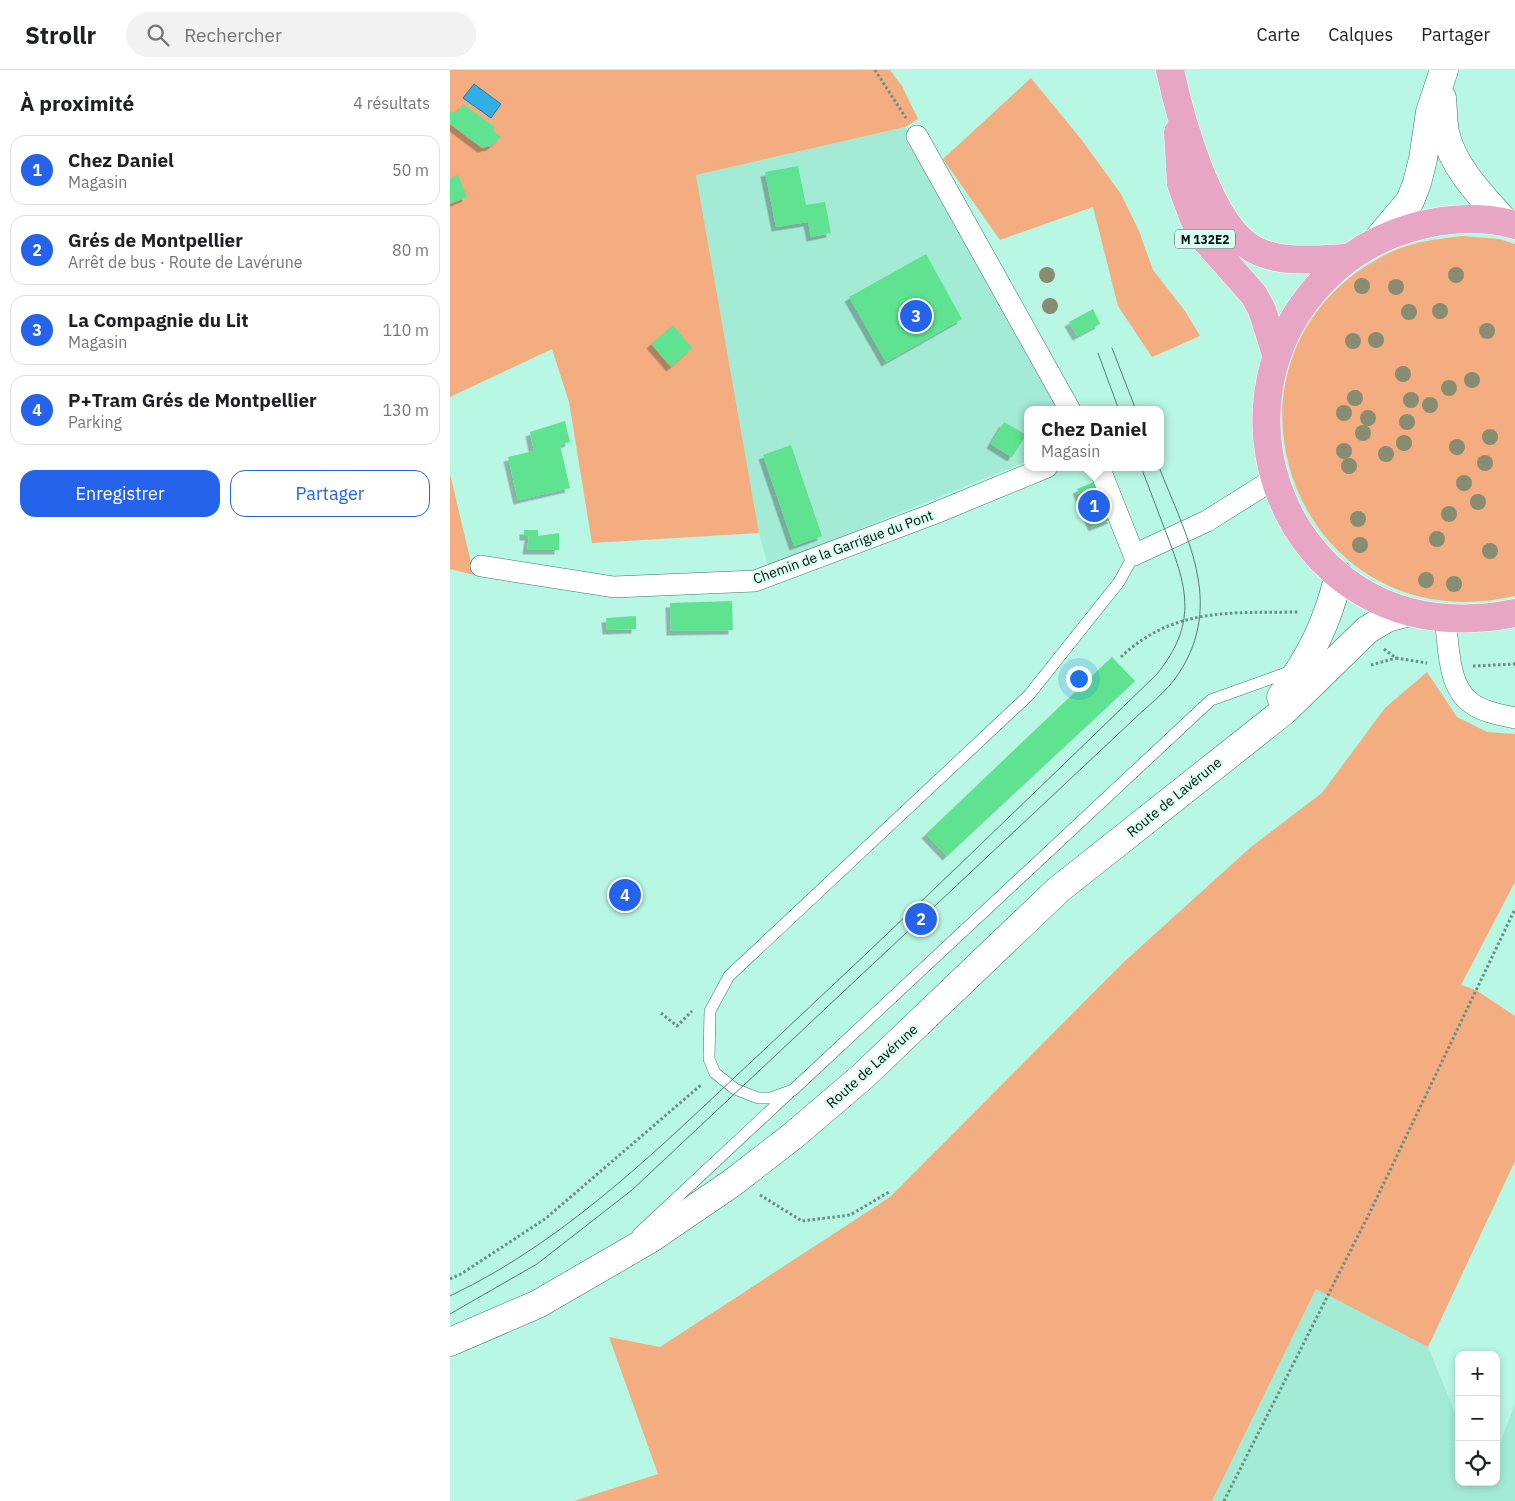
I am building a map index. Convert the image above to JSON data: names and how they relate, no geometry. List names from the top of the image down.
{
  "streets": {
    "main road": ["M 132E2", "Route de Lavérune"],
    "street": ["Chemin de la Garrigue du Pont"]
  },
  "page": {
    "header": "Strollr",
    "search": "Rechercher",
    "nav": ["Carte", "Calques", "Partager"],
    "heading": ["À proximité", "4 résultats"],
    "list": [
      {
        "mark": "1",
        "name": "Chez Daniel",
        "note": "Magasin",
        "value": "50 m"
      },
      {
        "mark": "2",
        "name": "Grés de Montpellier",
        "note": "Arrêt de bus · Route de Lavérune",
        "value": "80 m"
      },
      {
        "mark": "3",
        "name": "La Compagnie du Lit",
        "note": "Magasin",
        "value": "110 m"
      },
      {
        "mark": "4",
        "name": "P+Tram Grés de Montpellier",
        "note": "Parking",
        "value": "130 m"
      }
    ],
    "pins": [
      "3",
      "1",
      "4",
      "2"
    ],
    "popup": ["Chez Daniel", "Magasin"],
    "buttons": ["Enregistrer", "Partager"],
    "map_buttons": ["+", "−"]
  }
}
